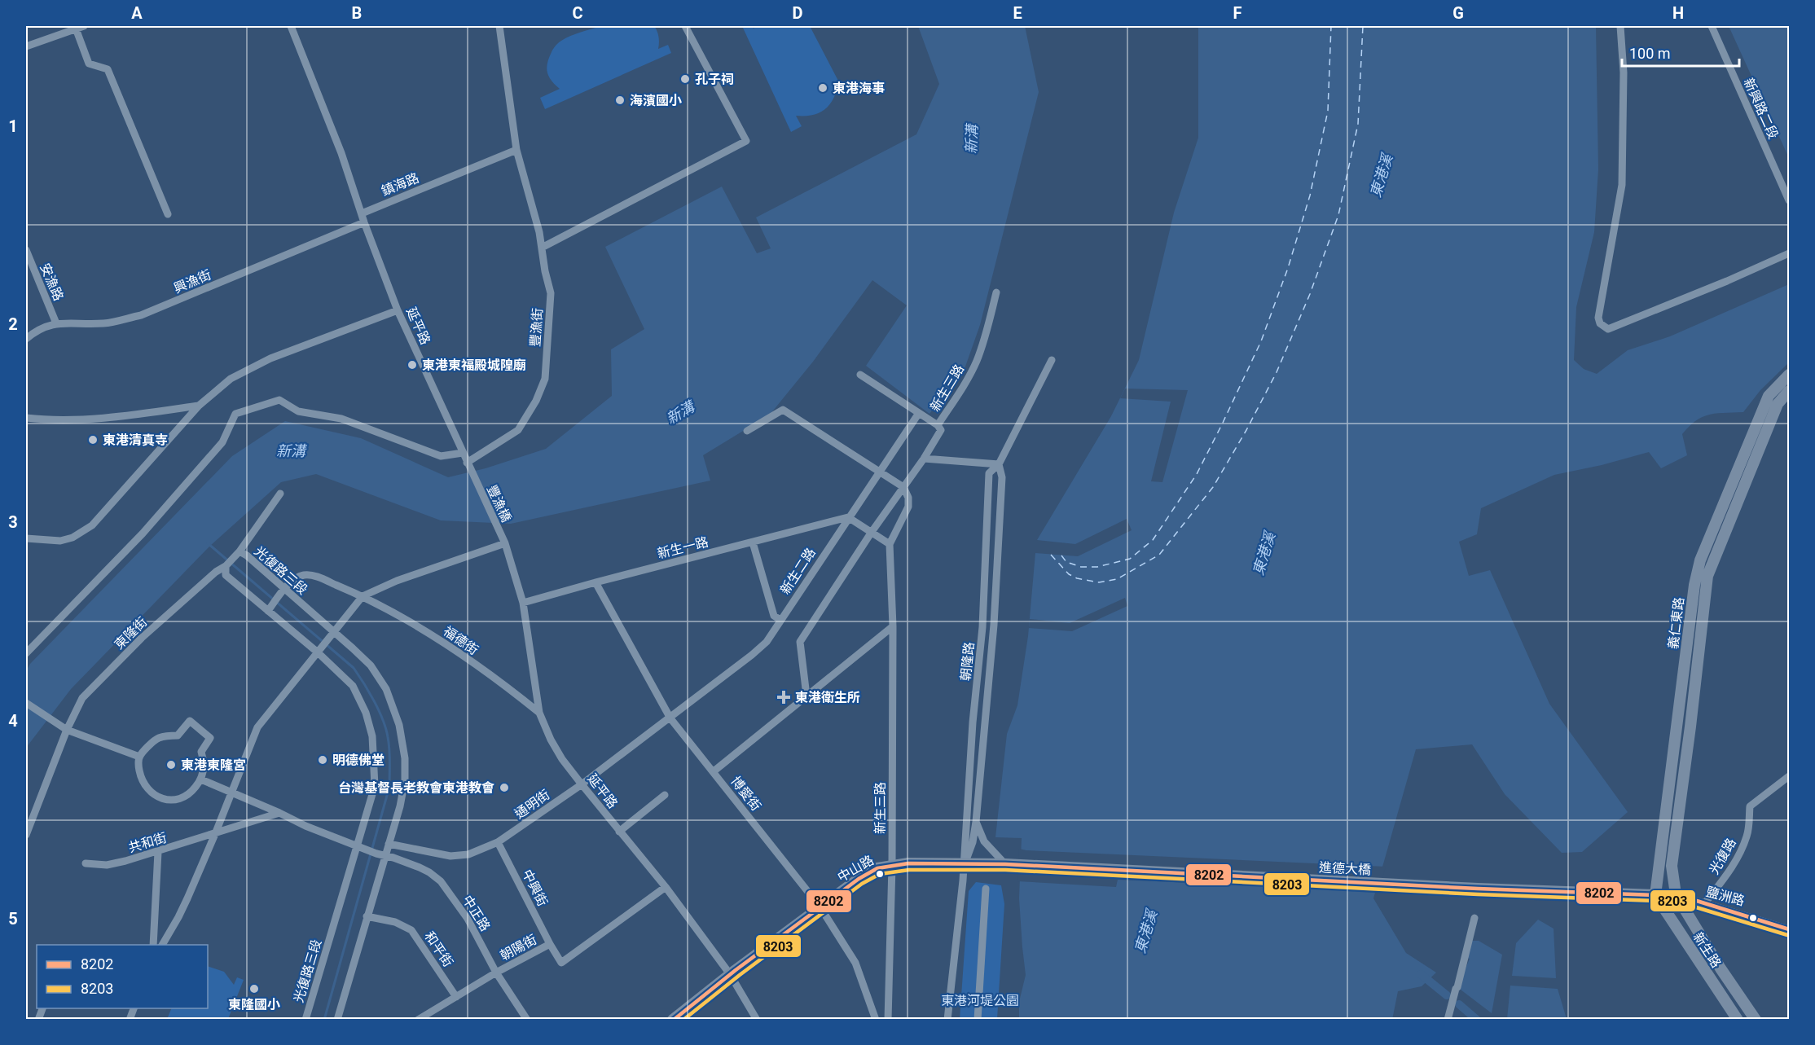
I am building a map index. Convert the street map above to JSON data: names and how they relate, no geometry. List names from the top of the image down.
{
  "streets": {
    "street": [
      "新興路二段",
      "鎮海路",
      "興漁街",
      "安漁路",
      "延平路",
      "豐漁街",
      "新生三路",
      "豐漁橋",
      "新生一路",
      "光復路三段",
      "新生二路",
      "義仁東路",
      "東隆街",
      "福德街",
      "朝隆路",
      "博愛街",
      "通明街",
      "共和街",
      "光復路",
      "中山路",
      "進德大橋",
      "中興街",
      "鹽洲路",
      "中正路",
      "朝陽街",
      "和平街",
      "新生路"
    ]
  },
  "crossings": [
    ["鎮海路", "延平路"],
    ["鎮海路", "豐漁街"],
    ["興漁街", "安漁路"],
    ["興漁街", "延平路"],
    ["延平路", "豐漁街"],
    ["延平路", "豐漁橋"],
    ["延平路", "新生一路"],
    ["延平路", "福德街"],
    ["延平路", "通明街"],
    ["延平路", "中山路"],
    ["延平路", "朝陽街"],
    ["新生三路", "中山路"],
    ["新生一路", "新生二路"],
    ["新生一路", "博愛街"],
    ["光復路三段", "東隆街"],
    ["光復路三段", "福德街"],
    ["光復路三段", "通明街"],
    ["光復路三段", "中正路"],
    ["光復路三段", "和平街"],
    ["新生二路", "博愛街"],
    ["新生二路", "通明街"],
    ["義仁東路", "鹽洲路"],
    ["義仁東路", "新生路"],
    ["朝隆路", "中山路"],
    ["博愛街", "通明街"],
    ["博愛街", "中山路"],
    ["通明街", "中興街"],
    ["光復路", "鹽洲路"],
    ["中山路", "進德大橋"],
    ["進德大橋", "鹽洲路"],
    ["中興街", "朝陽街"],
    ["鹽洲路", "新生路"],
    ["中正路", "朝陽街"],
    ["朝陽街", "和平街"]
  ],
  "water": ["新溝", "東港溪"],
  "parks": ["東港河堤公園"],
  "places": {
    "other": [
      "孔子祠",
      "東港海事",
      "海濱國小",
      "東港東福殿城隍廟",
      "東港清真寺",
      "明德佛堂",
      "東港東隆宮",
      "台灣基督長老教會東港教會",
      "東隆國小"
    ],
    "health": ["東港衛生所"]
  },
  "lines": ["transit line 8202", "transit line 8203"],
  "legend": ["8202", "8203"],
  "scale_bar": "100 m",
  "grid": {
    "columns": [
      "A",
      "B",
      "C",
      "D",
      "E",
      "F",
      "G",
      "H"
    ],
    "rows": [
      "1",
      "2",
      "3",
      "4",
      "5"
    ]
  }
}
